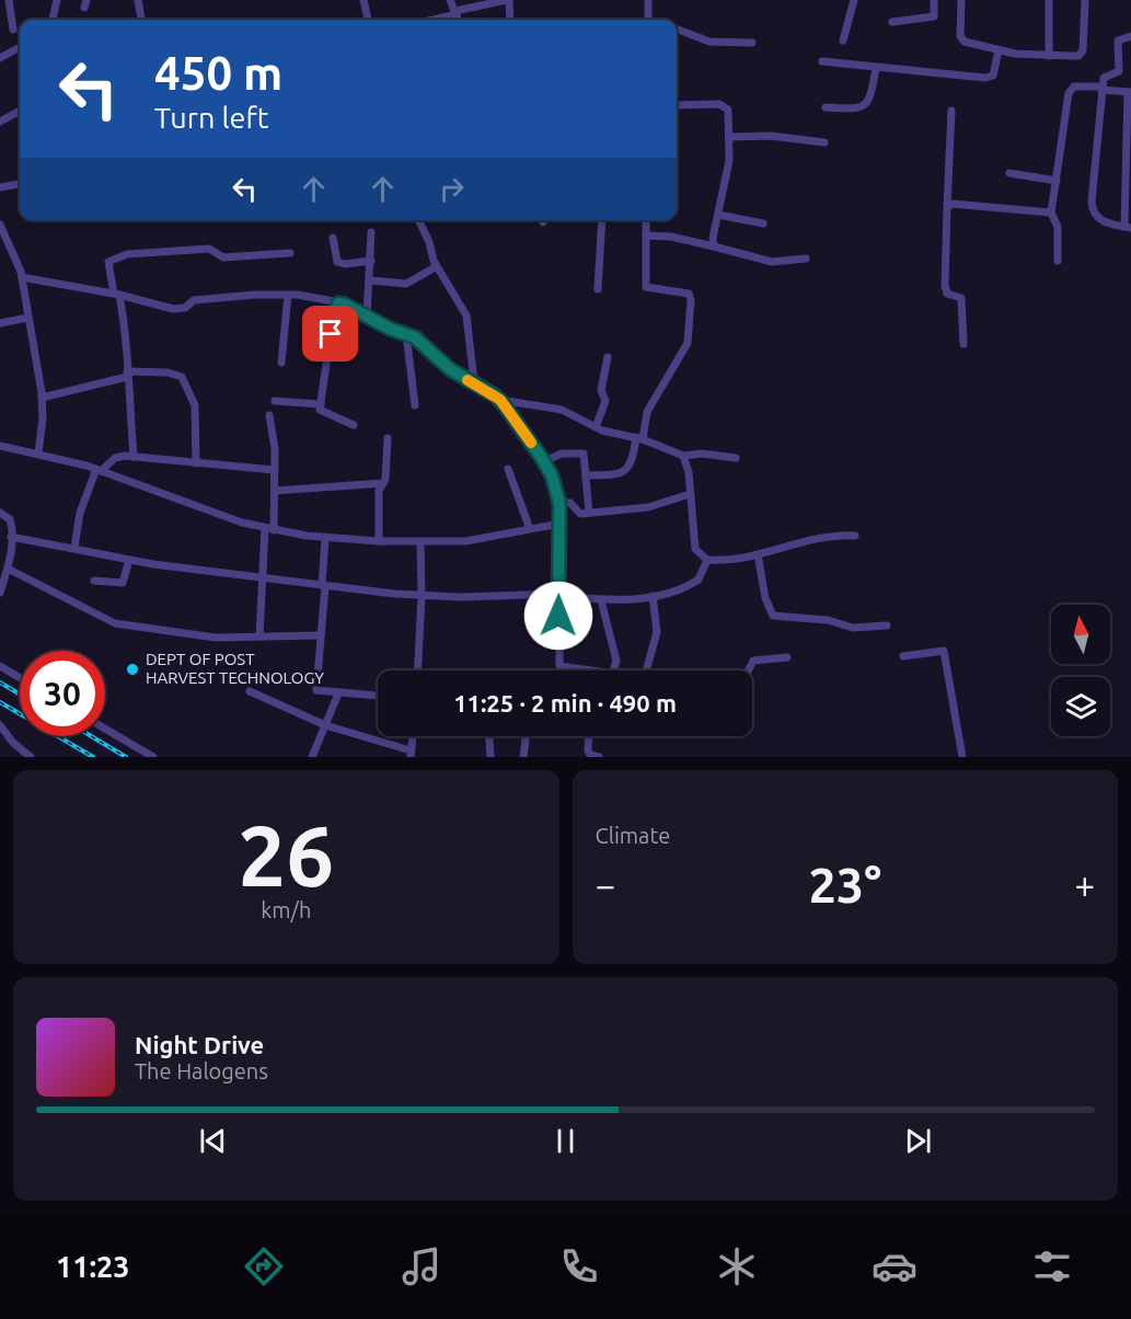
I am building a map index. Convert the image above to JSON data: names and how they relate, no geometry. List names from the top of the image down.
{
  "places": ["DEPT OF POST HARVEST TECHNOLOGY"],
  "north": "top",
  "page": {
    "turn": ["450 m", "Turn left"],
    "limit": "30",
    "trip": "11:25 · 2 min · 490 m",
    "tile": [
      ["26", "km/h"],
      "Climate"
    ],
    "heat": ["−", "23°", "+"],
    "song": ["Night Drive", "The Halogens"],
    "tabs": "11:23"
  }
}
